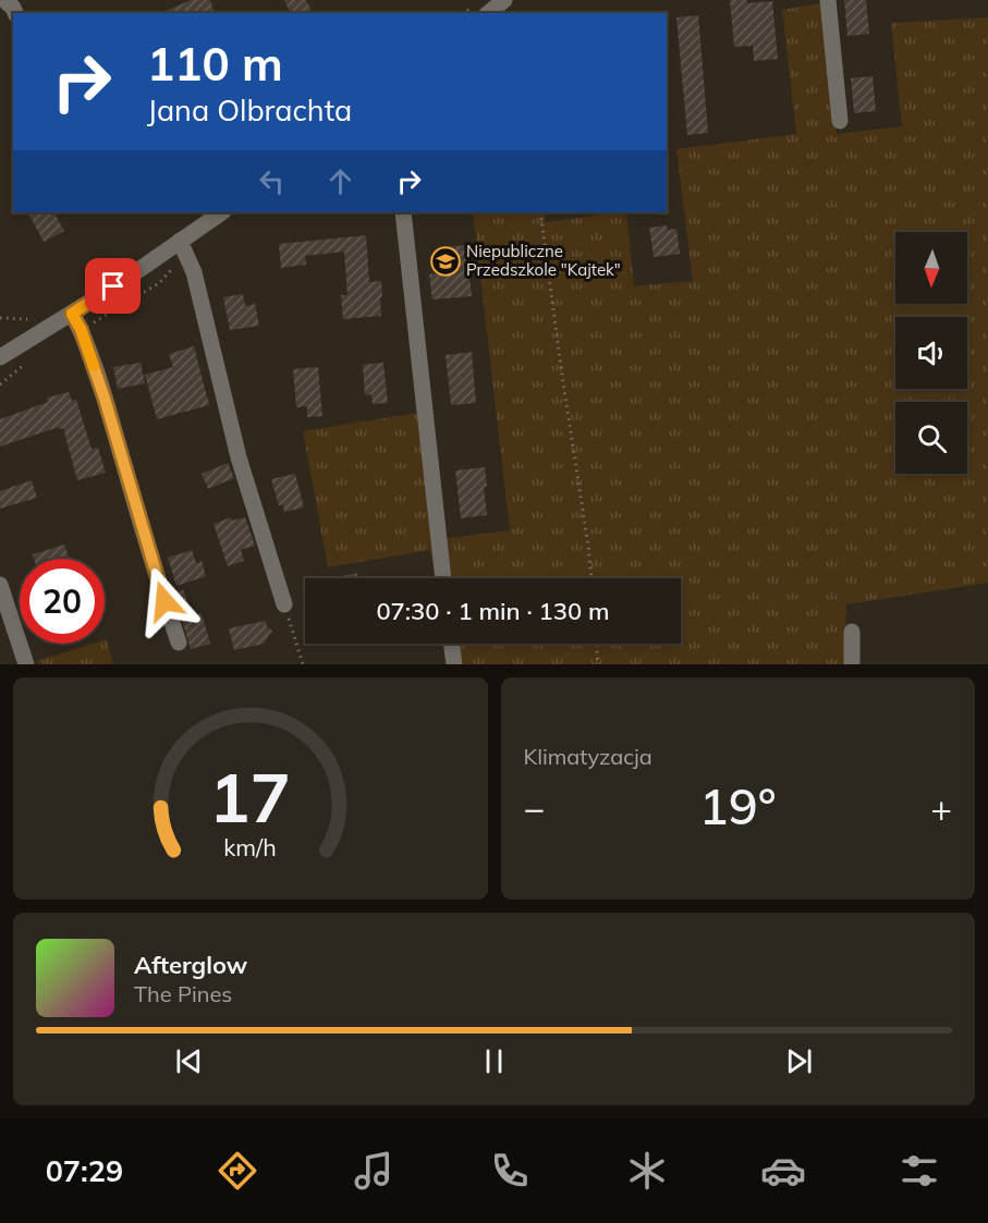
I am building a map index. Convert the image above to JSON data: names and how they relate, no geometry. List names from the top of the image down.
{
  "places": {
    "school or university": ["Niepubliczne Przedszkole \"Kajtek\""]
  },
  "north": "bottom",
  "page": {
    "turn": ["110 m", "Jana Olbrachta"],
    "limit": "20",
    "trip": "07:30 · 1 min · 130 m",
    "tile": "Klimatyzacja",
    "heat": ["−", "19°", "+"],
    "song": ["Afterglow", "The Pines"],
    "tabs": "07:29",
    "gauge": ["17", "km/h"]
  }
}
